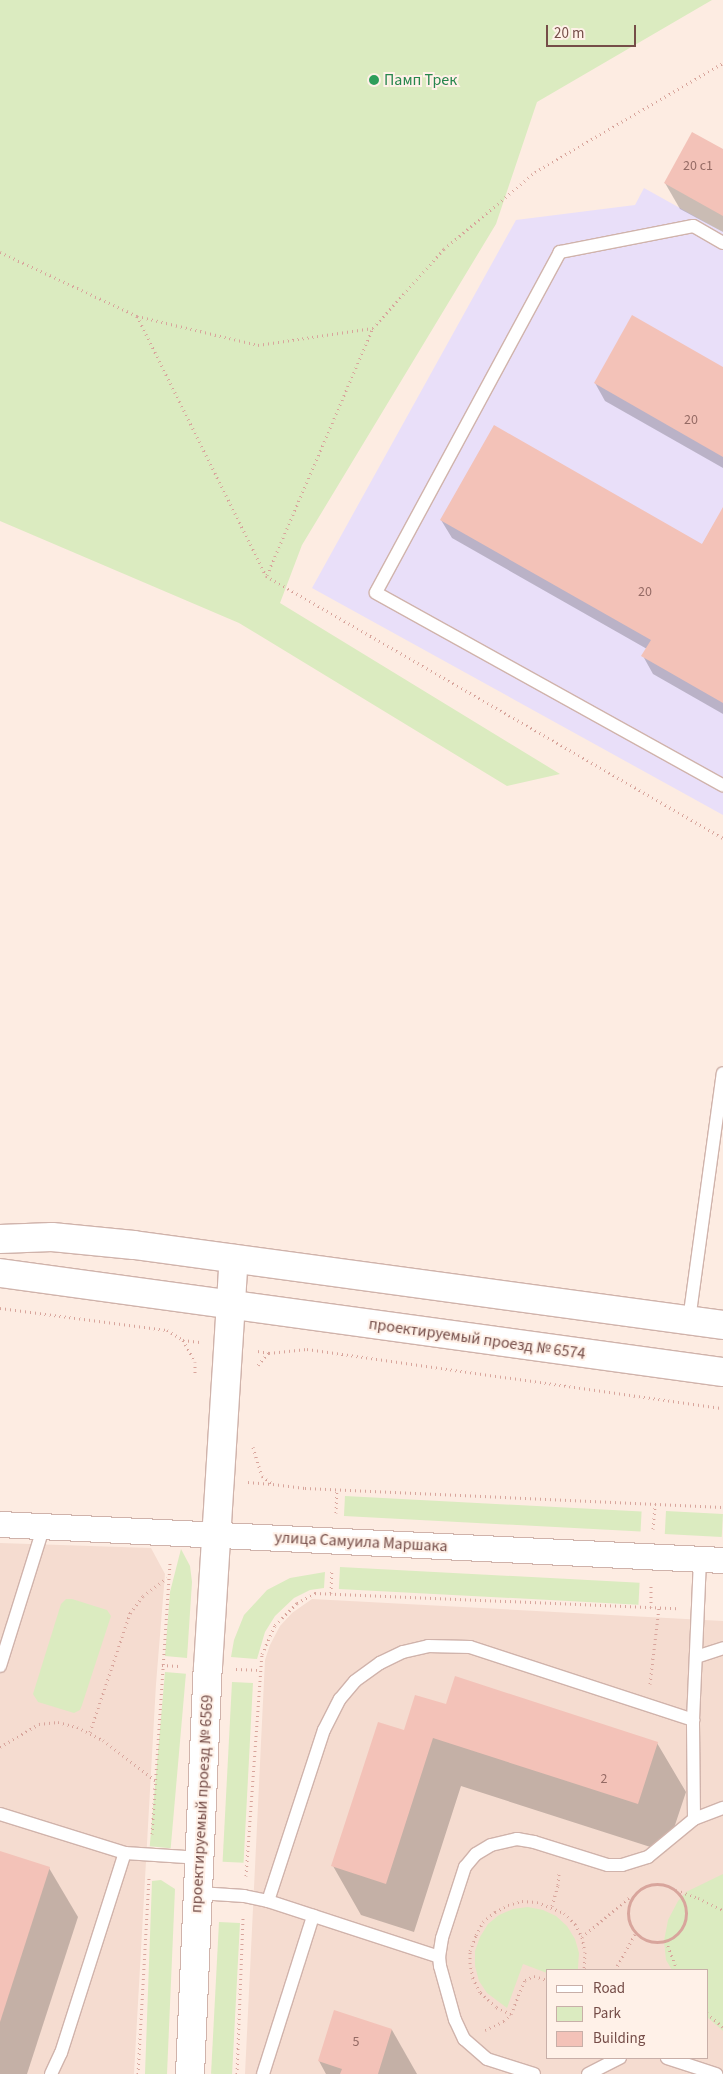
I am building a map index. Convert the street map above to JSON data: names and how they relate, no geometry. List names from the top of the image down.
{
  "streets": {
    "main road": ["проектируемый проезд № 6574", "проектируемый проезд № 6569"],
    "street": ["улица Самуила Маршака"]
  },
  "crossings": [
    ["проектируемый проезд № 6574", "проектируемый проезд № 6569"],
    ["улица Самуила Маршака", "проектируемый проезд № 6569"]
  ],
  "places": ["Памп Трек"],
  "house_numbers": [
    "20 с1",
    "20",
    "20",
    "2",
    "5"
  ],
  "legend": ["Road", "Park", "Building"],
  "scale_bar": "20 m"
}
